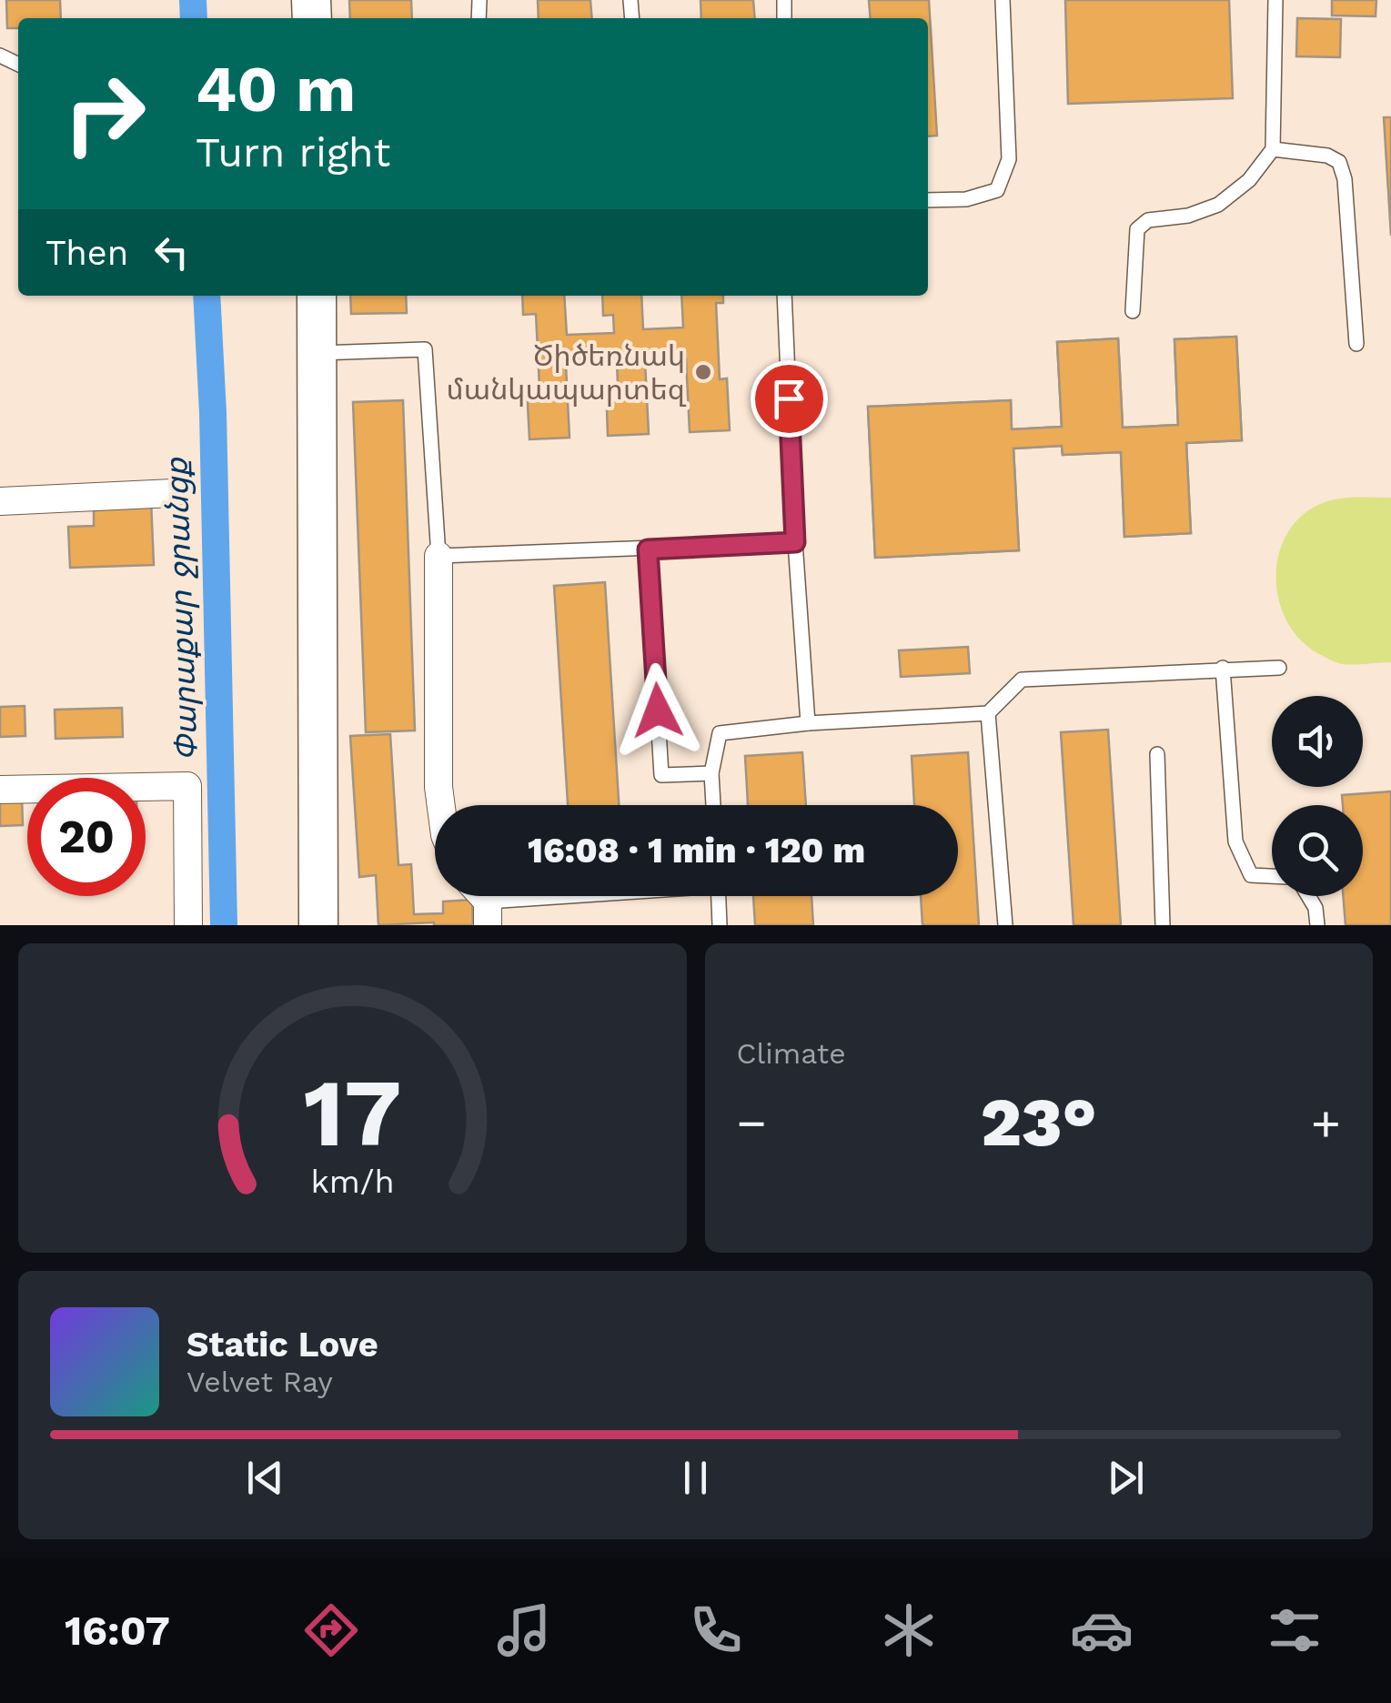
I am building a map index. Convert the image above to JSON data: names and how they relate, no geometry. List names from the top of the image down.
{
  "water": ["Փարաքար ջրանցք"],
  "places": ["Ծիծեռնակ մանկապարտեզ"],
  "page": {
    "turn": ["40 m", "Turn right"],
    "then": "Then",
    "limit": "20",
    "trip": "16:08 · 1 min · 120 m",
    "tile": "Climate",
    "heat": ["−", "23°", "+"],
    "song": ["Static Love", "Velvet Ray"],
    "tabs": "16:07",
    "gauge": ["17", "km/h"]
  }
}
